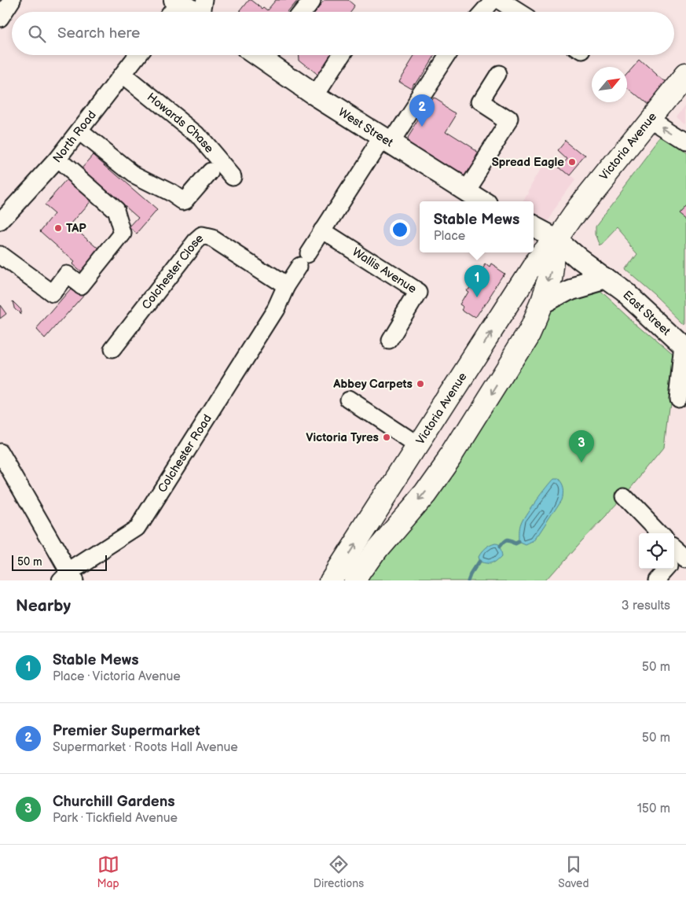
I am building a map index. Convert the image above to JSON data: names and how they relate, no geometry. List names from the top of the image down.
{
  "streets": {
    "highway": ["Victoria Avenue"],
    "main road": ["West Street", "East Street"],
    "street": [
      "Howards Chase",
      "North Road",
      "Wallis Avenue",
      "Colchester Close",
      "Colchester Road"
    ]
  },
  "crossings": [
    ["Howards Chase", "North Road"],
    ["Victoria Avenue", "East Street"],
    ["Colchester Close", "Colchester Road"]
  ],
  "places": [
    "Spread Eagle",
    "TAP",
    "Abbey Carpets",
    "Victoria Tyres"
  ],
  "scale_bar": "50 m",
  "north": "top right",
  "page": {
    "search": "Search here",
    "pins": ["2", "1", "3"],
    "popup": ["Stable Mews", "Place"],
    "scale": "50 m",
    "heading": ["Nearby", "3 results"],
    "list": [
      {
        "mark": "1",
        "name": "Stable Mews",
        "note": "Place · Victoria Avenue",
        "value": "50 m"
      },
      {
        "mark": "2",
        "name": "Premier Supermarket",
        "note": "Supermarket · Roots Hall Avenue",
        "value": "50 m"
      },
      {
        "mark": "3",
        "name": "Churchill Gardens",
        "note": "Park · Tickfield Avenue",
        "value": "150 m"
      }
    ],
    "nav": ["Map", "Directions", "Saved"]
  }
}
